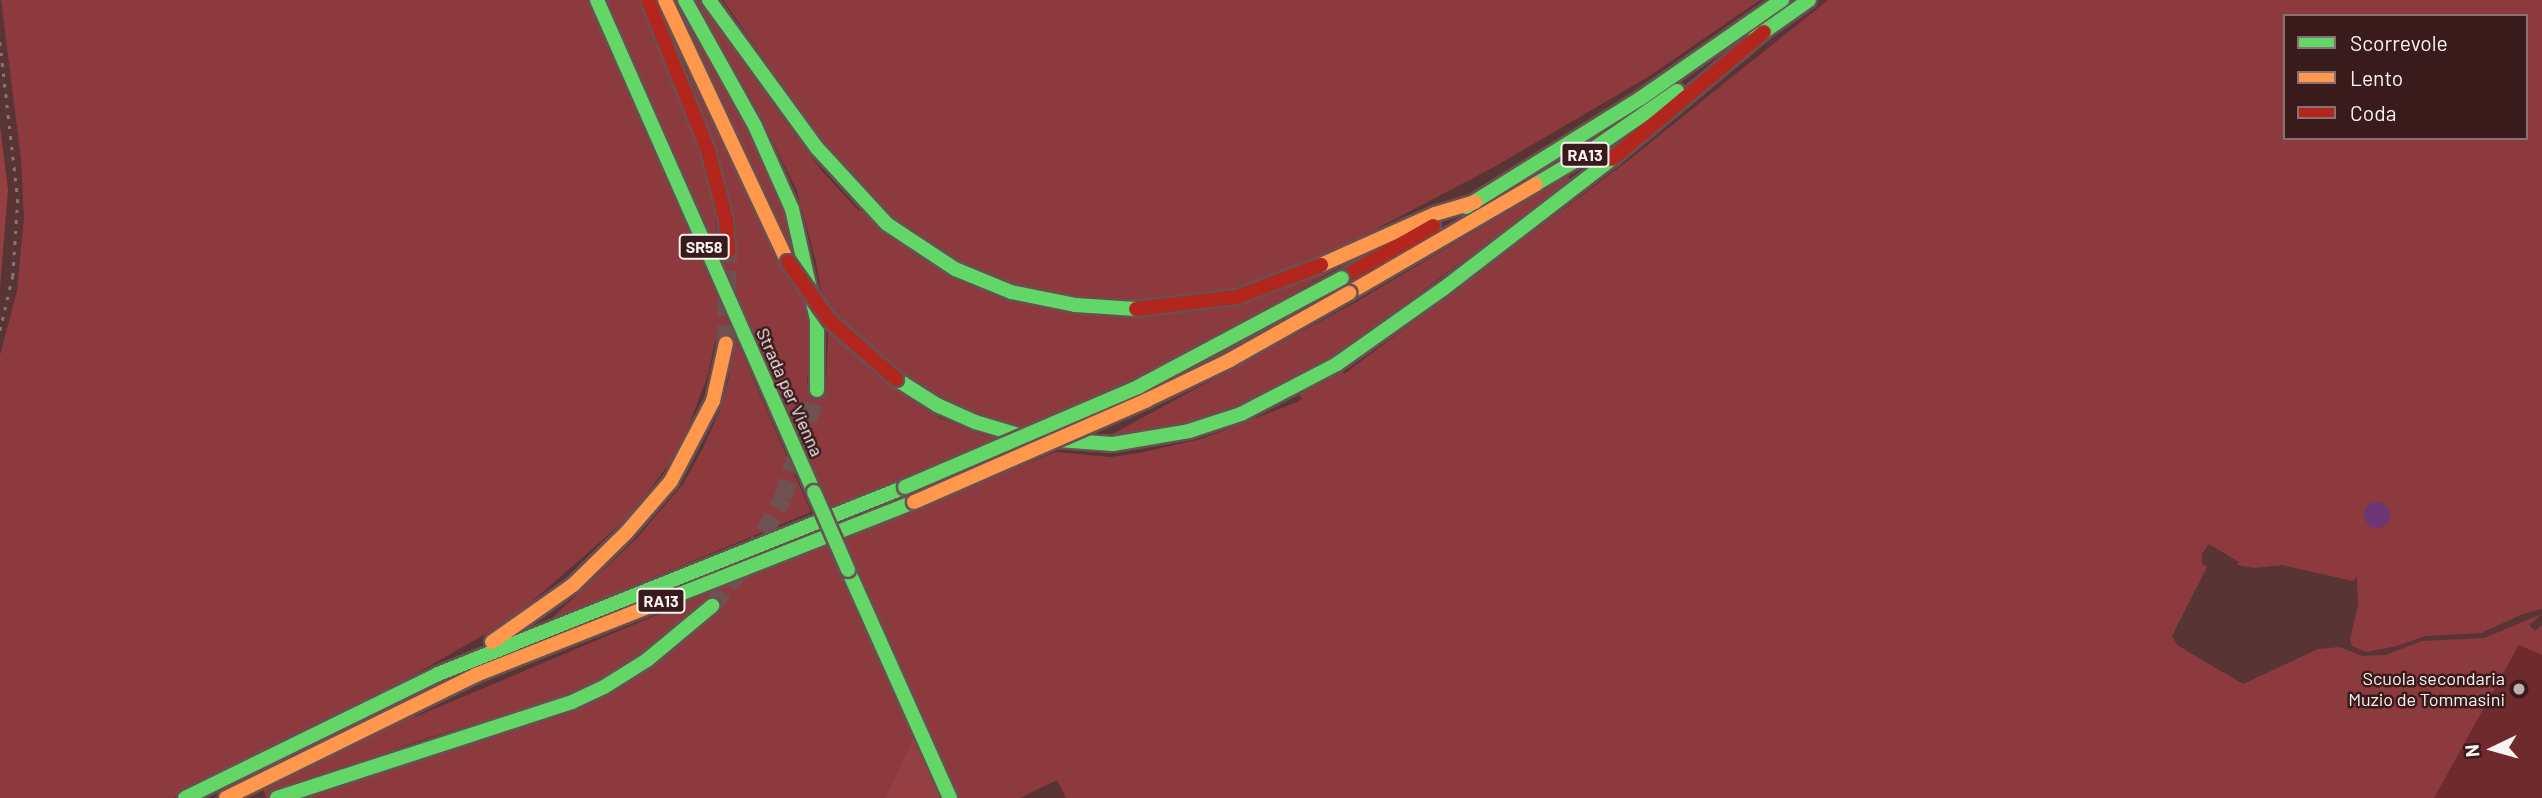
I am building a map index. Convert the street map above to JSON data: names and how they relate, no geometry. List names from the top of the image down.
{
  "streets": {
    "main road": ["RA13", "SR58", "Strada per Vienna"]
  },
  "places": ["Scuola secondaria Muzio de Tommasini"],
  "legend": ["Scorrevole", "Lento", "Coda"],
  "north": "left"
}
